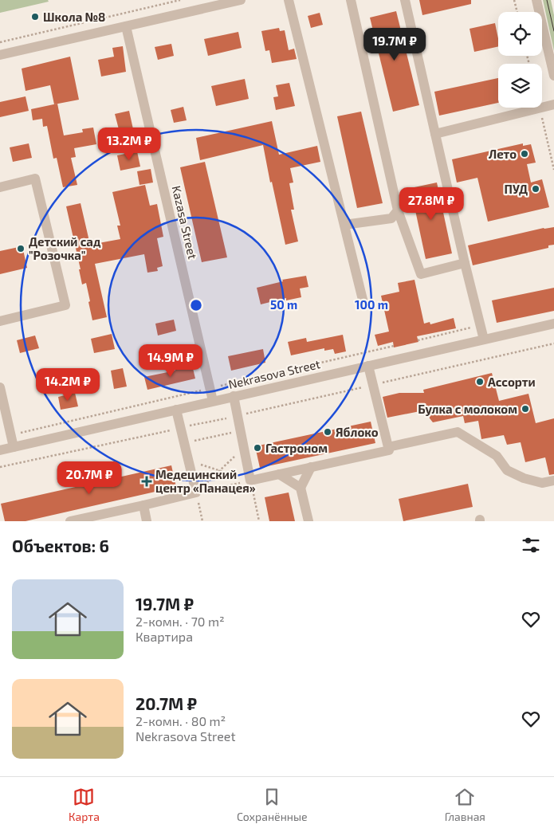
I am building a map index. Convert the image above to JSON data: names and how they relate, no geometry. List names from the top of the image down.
{
  "streets": {
    "street": ["Kazasa Street", "Nekrasova Street"]
  },
  "crossings": [
    ["Kazasa Street", "Nekrasova Street"]
  ],
  "places": {
    "other": [
      "Школа №8",
      "Лето",
      "ПУД",
      "Детский сад \"Розочка\"",
      "Ассорти",
      "Булка с молоком",
      "Яблоко",
      "Гастроном"
    ],
    "health": ["Медецинский центр «Панацея»"]
  },
  "page": {
    "price": [
      "19.7M ₽",
      "13.2M ₽",
      "27.8M ₽",
      "14.9M ₽",
      "14.2M ₽",
      "20.7M ₽"
    ],
    "heading": "Объектов: 6",
    "list": [
      {
        "name": "19.7M ₽",
        "note": "2-комн. · 70 m² · Квартира"
      },
      {
        "name": "20.7M ₽",
        "note": "2-комн. · 80 m² · Nekrasova Street"
      }
    ],
    "tabs": ["Карта", "Сохранённые", "Главная"]
  },
  "rings": ["50 m", "100 m"]
}
